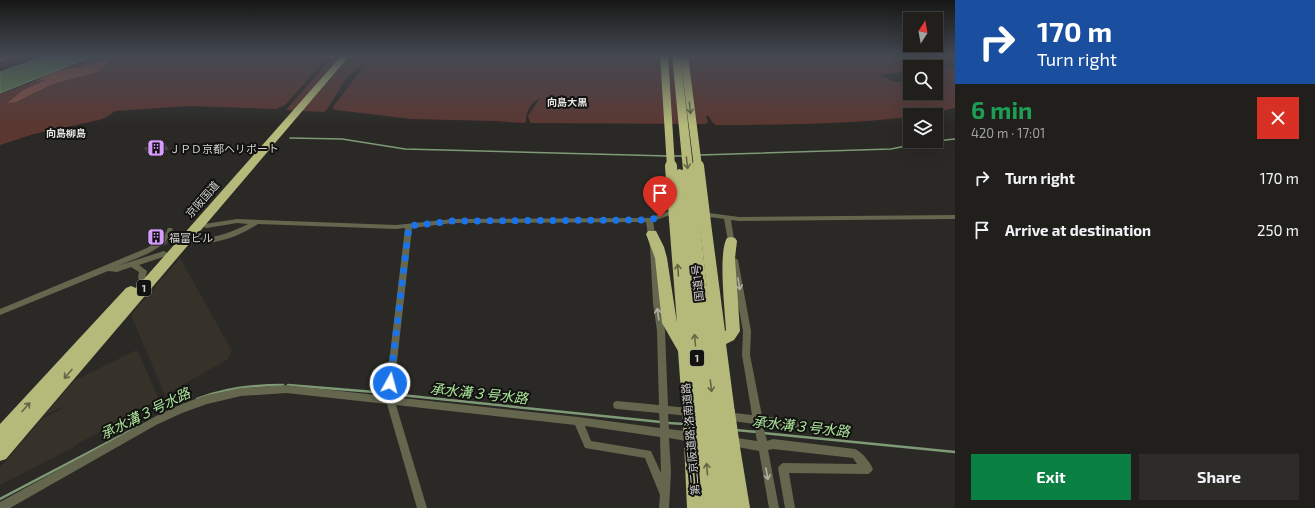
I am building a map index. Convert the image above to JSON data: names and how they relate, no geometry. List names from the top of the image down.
{
  "streets": {
    "highway": [
      "京阪国道",
      "国道1号",
      "1",
      "第二京阪道路;洛南道路"
    ]
  },
  "crossings": [
    ["1", "第二京阪道路;洛南道路"]
  ],
  "districts": ["向島大黒", "向島柳島"],
  "water": ["承水溝３号水路"],
  "places": {
    "building": ["ＪＰＤ京都ヘリポート", "福富ビル"]
  },
  "north": "top",
  "page": {
    "turn": ["170 m", "Turn right"],
    "heading": ["6 min", "420 m · 17:01"],
    "list": [
      {
        "name": "Turn right",
        "value": "170 m"
      },
      {
        "name": "Arrive at destination",
        "value": "250 m"
      }
    ],
    "buttons": ["Exit", "Share"]
  }
}
